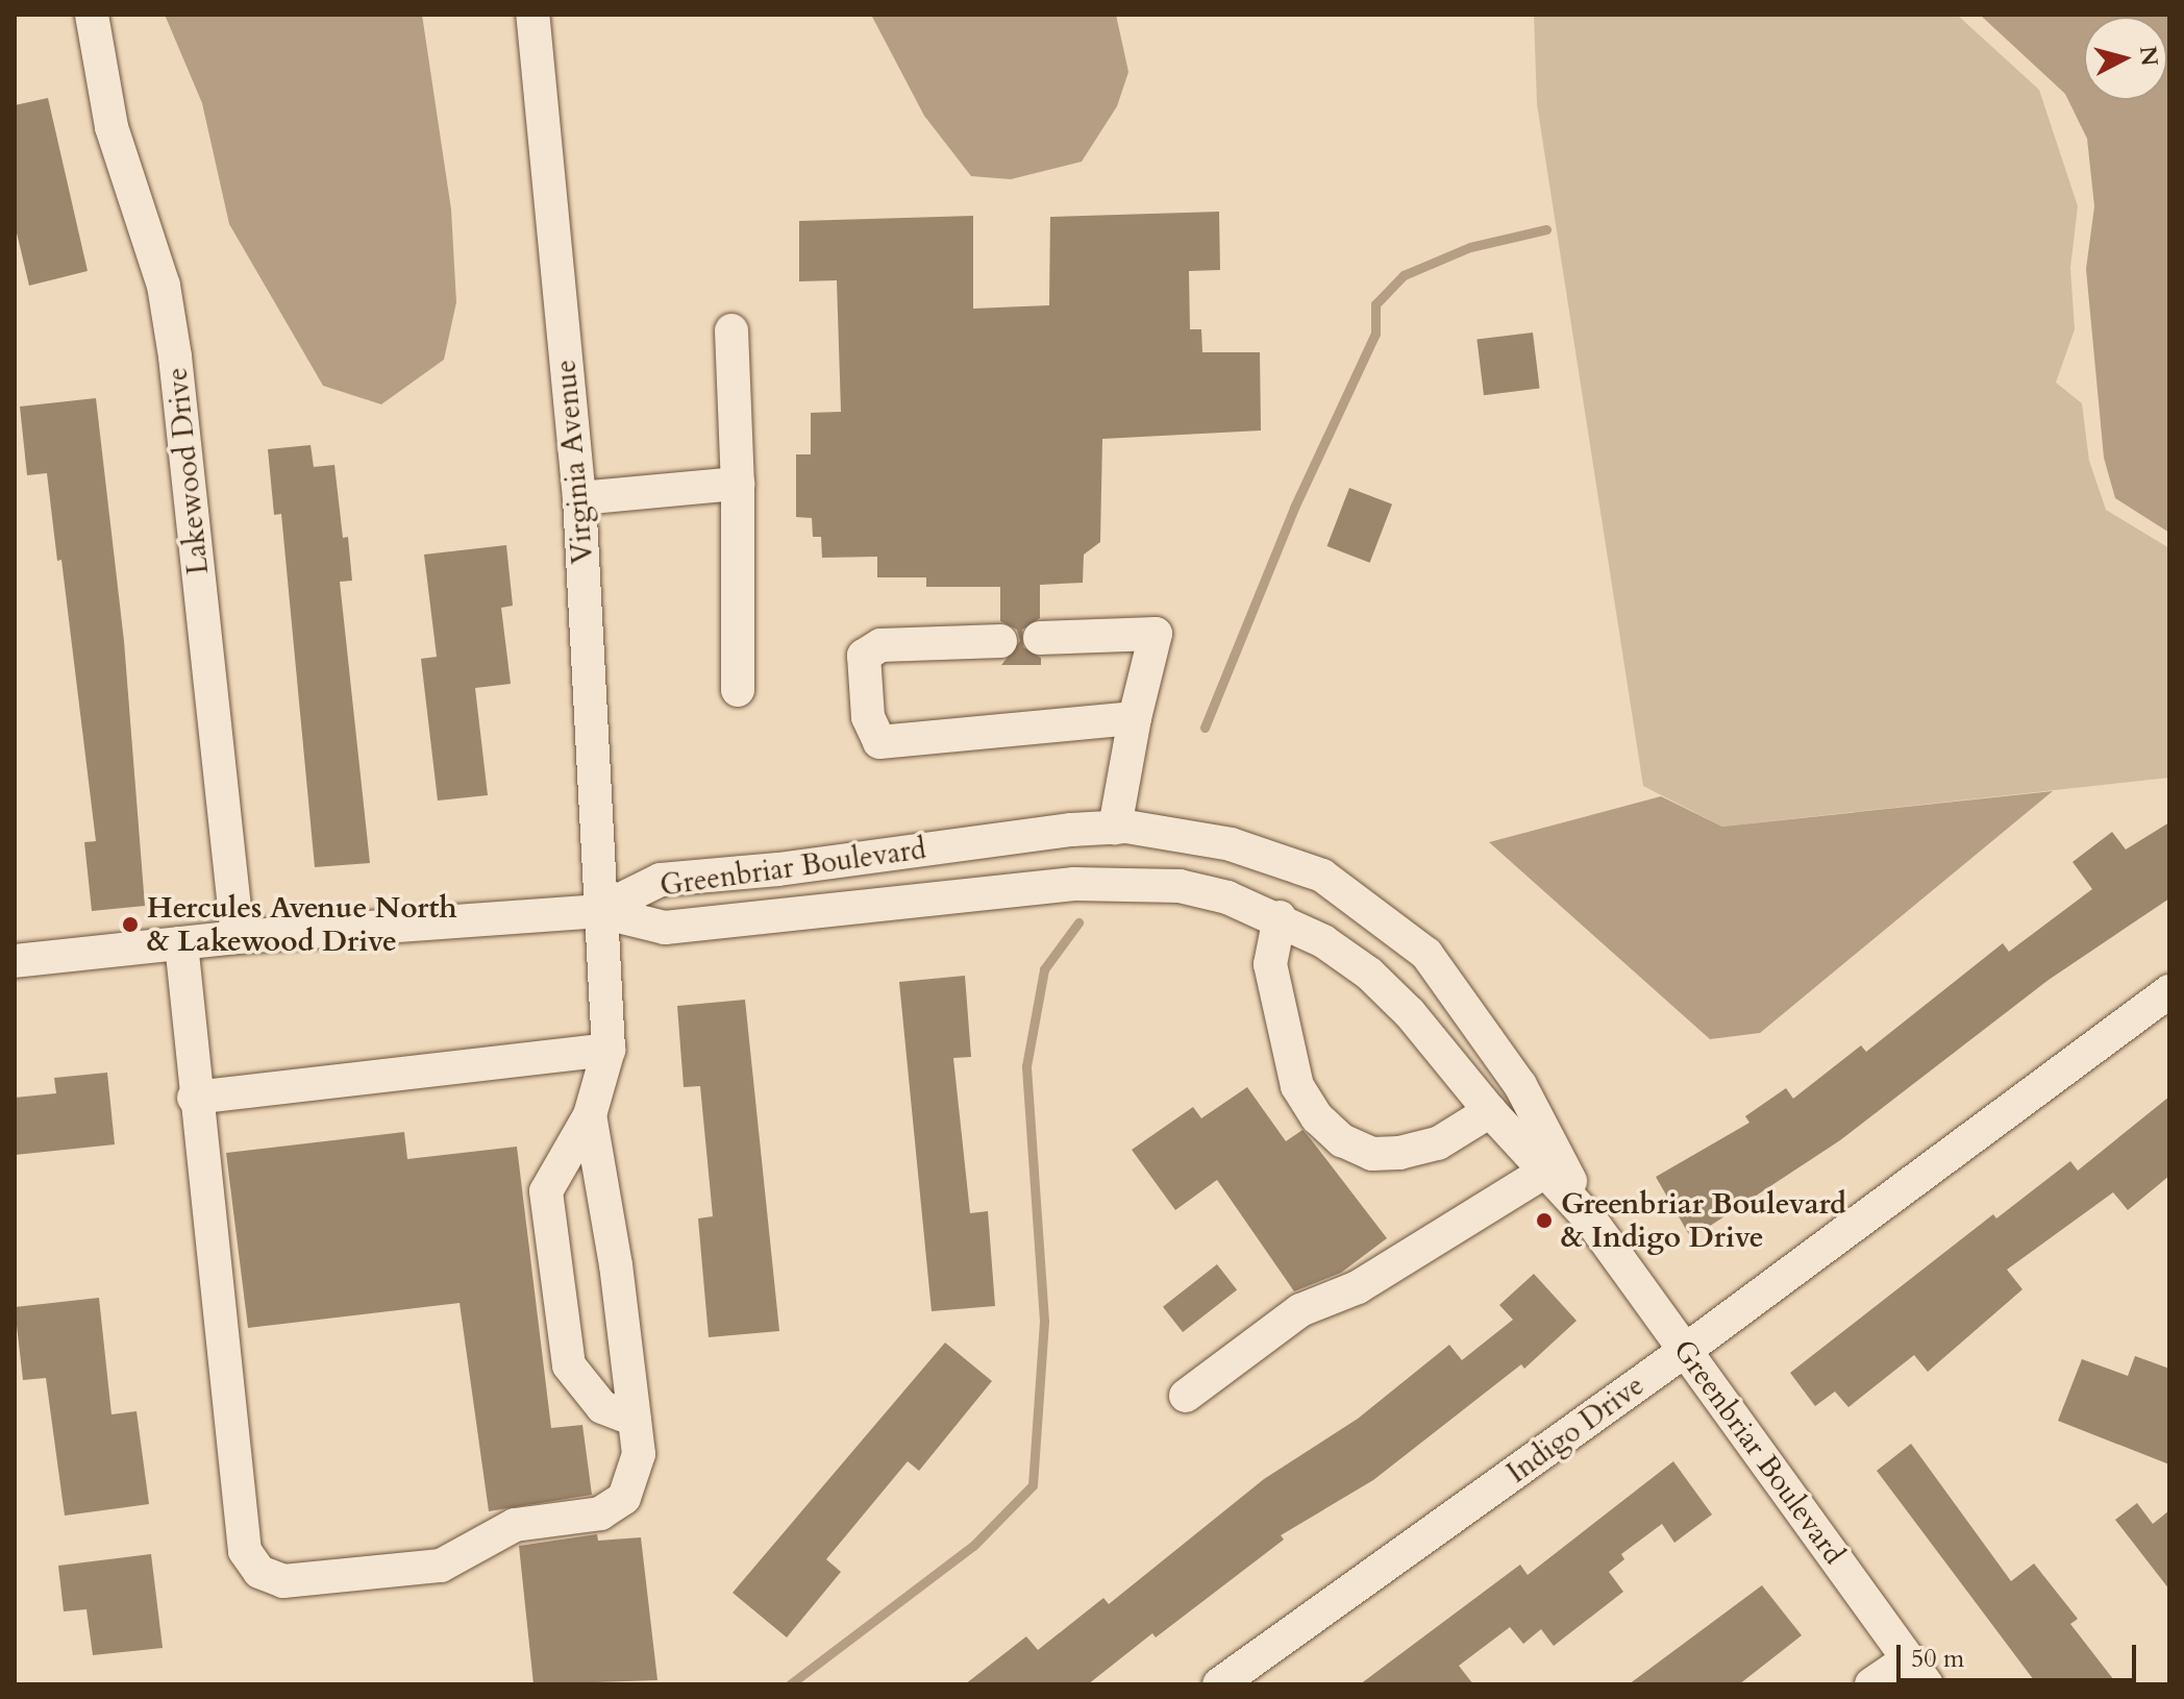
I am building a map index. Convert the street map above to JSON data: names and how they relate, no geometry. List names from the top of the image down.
{
  "streets": {
    "street": [
      "Virginia Avenue",
      "Lakewood Drive",
      "Greenbriar Boulevard",
      "Indigo Drive"
    ]
  },
  "crossings": [
    ["Virginia Avenue", "Greenbriar Boulevard"],
    ["Greenbriar Boulevard", "Indigo Drive"]
  ],
  "places": ["Hercules Avenue North & Lakewood Drive", "Greenbriar Boulevard & Indigo Drive"],
  "scale_bar": "50 m",
  "north": "right"
}
